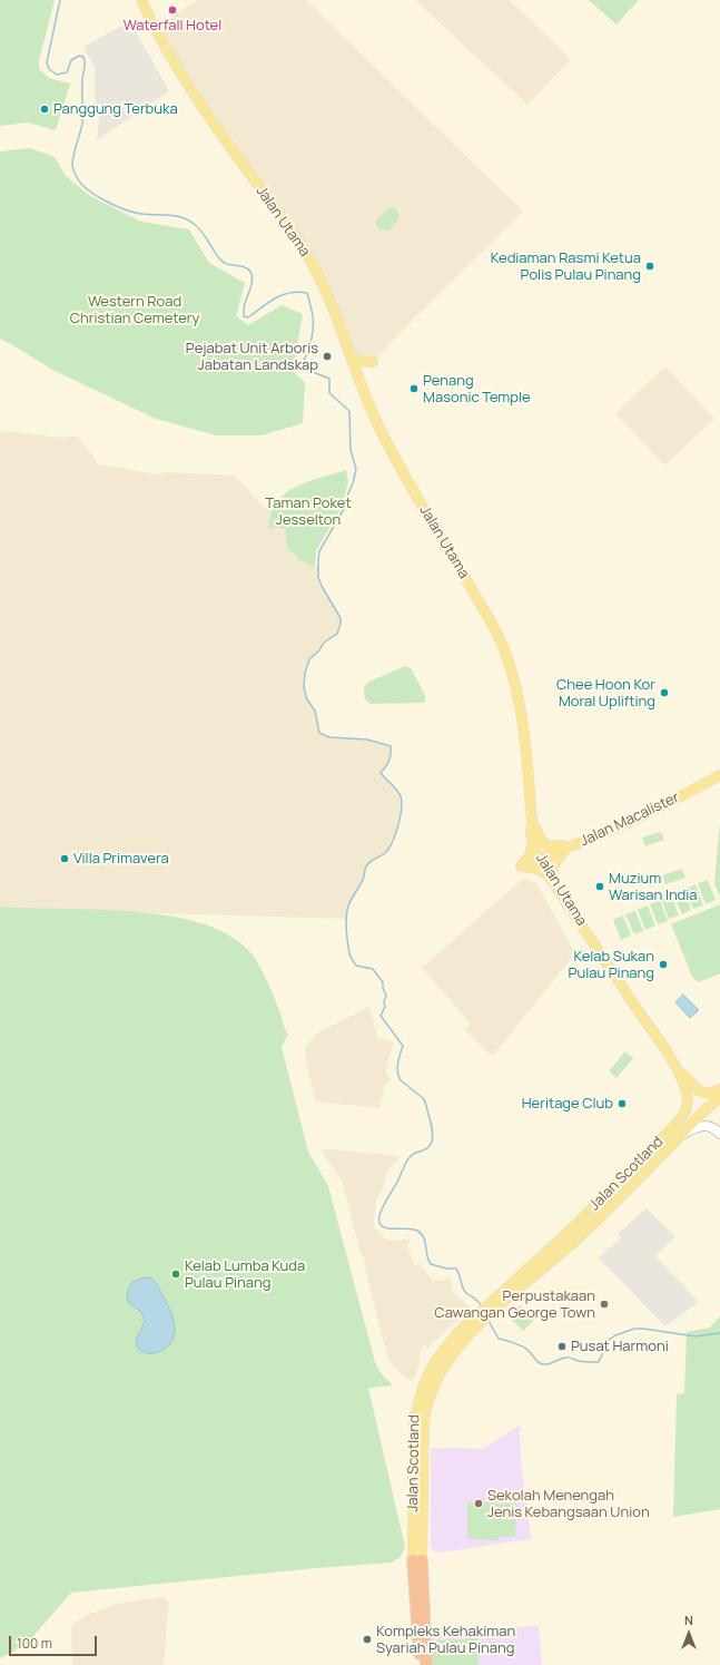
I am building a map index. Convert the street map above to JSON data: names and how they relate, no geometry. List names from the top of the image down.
{
  "streets": {
    "highway": ["Jalan Scotland"],
    "main road": ["Jalan Utama", "Jalan Macalister"]
  },
  "crossings": [
    ["Jalan Utama", "Jalan Macalister"],
    ["Jalan Utama", "Jalan Scotland"]
  ],
  "parks": ["Western Road Christian Cemetery", "Taman Poket Jesselton"],
  "places": [
    "Waterfall Hotel",
    "Panggung Terbuka",
    "Kediaman Rasmi Ketua Polis Pulau Pinang",
    "Pejabat Unit Arboris Jabatan Landskap",
    "Penang Masonic Temple",
    "Chee Hoon Kor Moral Uplifting",
    "Villa Primavera",
    "Muzium Warisan India",
    "Kelab Sukan Pulau Pinang",
    "Heritage Club",
    "Kelab Lumba Kuda Pulau Pinang",
    "Perpustakaan Cawangan George Town",
    "Pusat Harmoni",
    "Sekolah Menengah Jenis Kebangsaan Union",
    "Kompleks Kehakiman Syariah Pulau Pinang"
  ],
  "scale_bar": "100 m",
  "north": "top"
}
